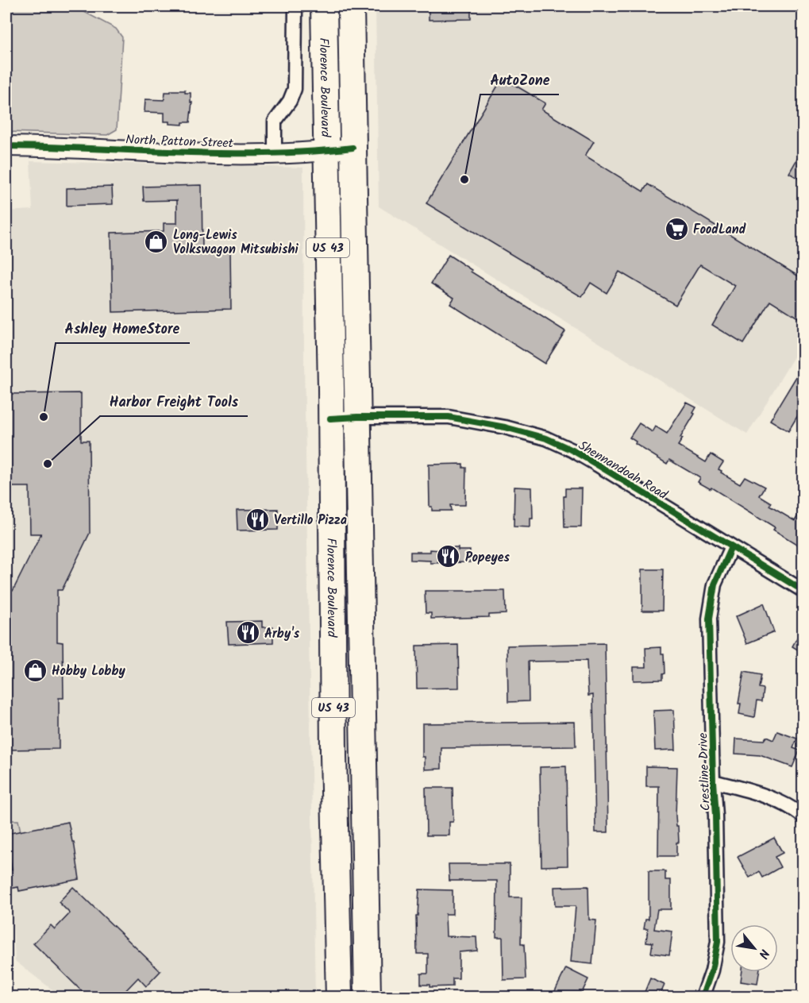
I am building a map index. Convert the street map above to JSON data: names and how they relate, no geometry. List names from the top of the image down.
{
  "streets": {
    "highway": ["Florence Boulevard", "US 43"],
    "street": ["North Patton Street", "Shennandoah Road", "Crestline Drive"]
  },
  "crossings": [
    ["Florence Boulevard", "North Patton Street"],
    ["Florence Boulevard", "Shennandoah Road"],
    ["Shennandoah Road", "Crestline Drive"]
  ],
  "places": {
    "other": ["AutoZone", "Ashley HomeStore", "Harbor Freight Tools"],
    "supermarket": ["FoodLand"],
    "shop": ["Long-Lewis Volkswagon Mitsubishi", "Hobby Lobby"],
    "restaurant": ["Vertillo Pizza", "Popeyes", "Arby's"]
  },
  "north": "bottom right"
}
